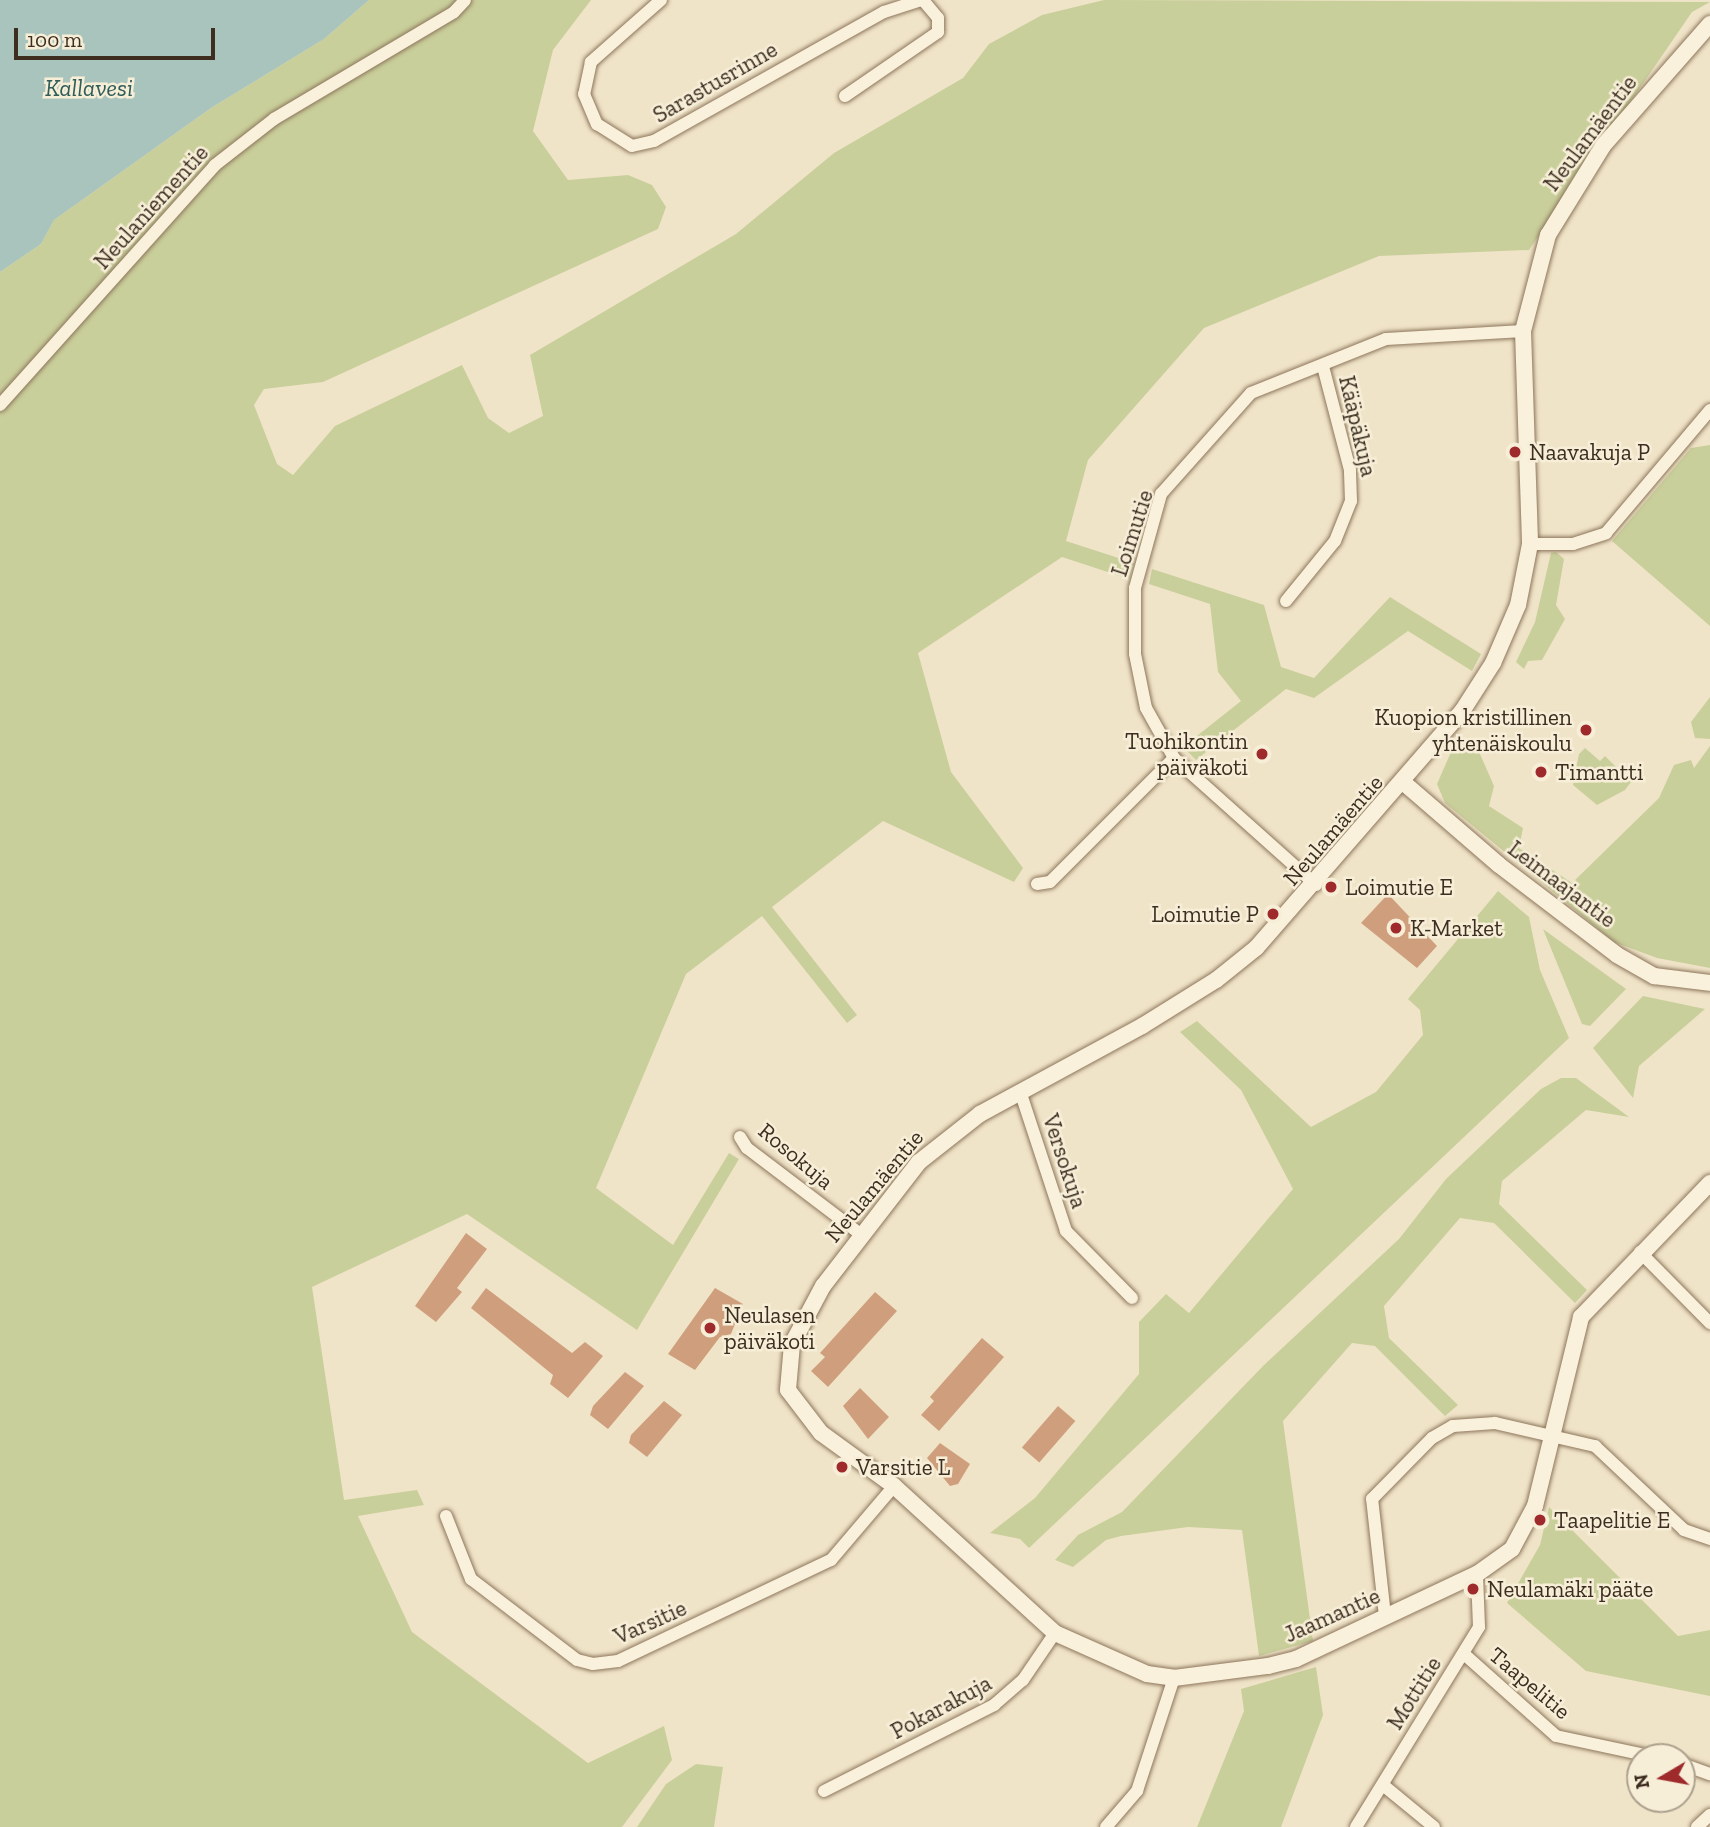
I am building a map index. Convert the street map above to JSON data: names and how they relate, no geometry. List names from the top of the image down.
{
  "streets": {
    "street": [
      "Sarastusrinne",
      "Neulamäentie",
      "Neulaniementie",
      "Kääpäkuja",
      "Loimutie",
      "Leimaajantie",
      "Rosokuja",
      "Versokuja",
      "Jaamantie",
      "Varsitie",
      "Taapelitie",
      "Mottitie",
      "Pokarakuja"
    ]
  },
  "crossings": [
    ["Neulamäentie", "Loimutie"],
    ["Neulamäentie", "Leimaajantie"],
    ["Neulamäentie", "Rosokuja"],
    ["Neulamäentie", "Versokuja"],
    ["Neulamäentie", "Jaamantie"],
    ["Kääpäkuja", "Loimutie"],
    ["Jaamantie", "Varsitie"],
    ["Jaamantie", "Mottitie"],
    ["Jaamantie", "Pokarakuja"],
    ["Taapelitie", "Mottitie"]
  ],
  "water": ["Kallavesi"],
  "places": [
    "Naavakuja P",
    "Kuopion kristillinen yhtenäiskoulu",
    "Tuohikontin päiväkoti",
    "Timantti",
    "Loimutie E",
    "Loimutie P",
    "K-Market",
    "Neulasen päiväkoti",
    "Varsitie L",
    "Taapelitie E",
    "Neulamäki pääte"
  ],
  "scale_bar": "100 m",
  "north": "left"
}
